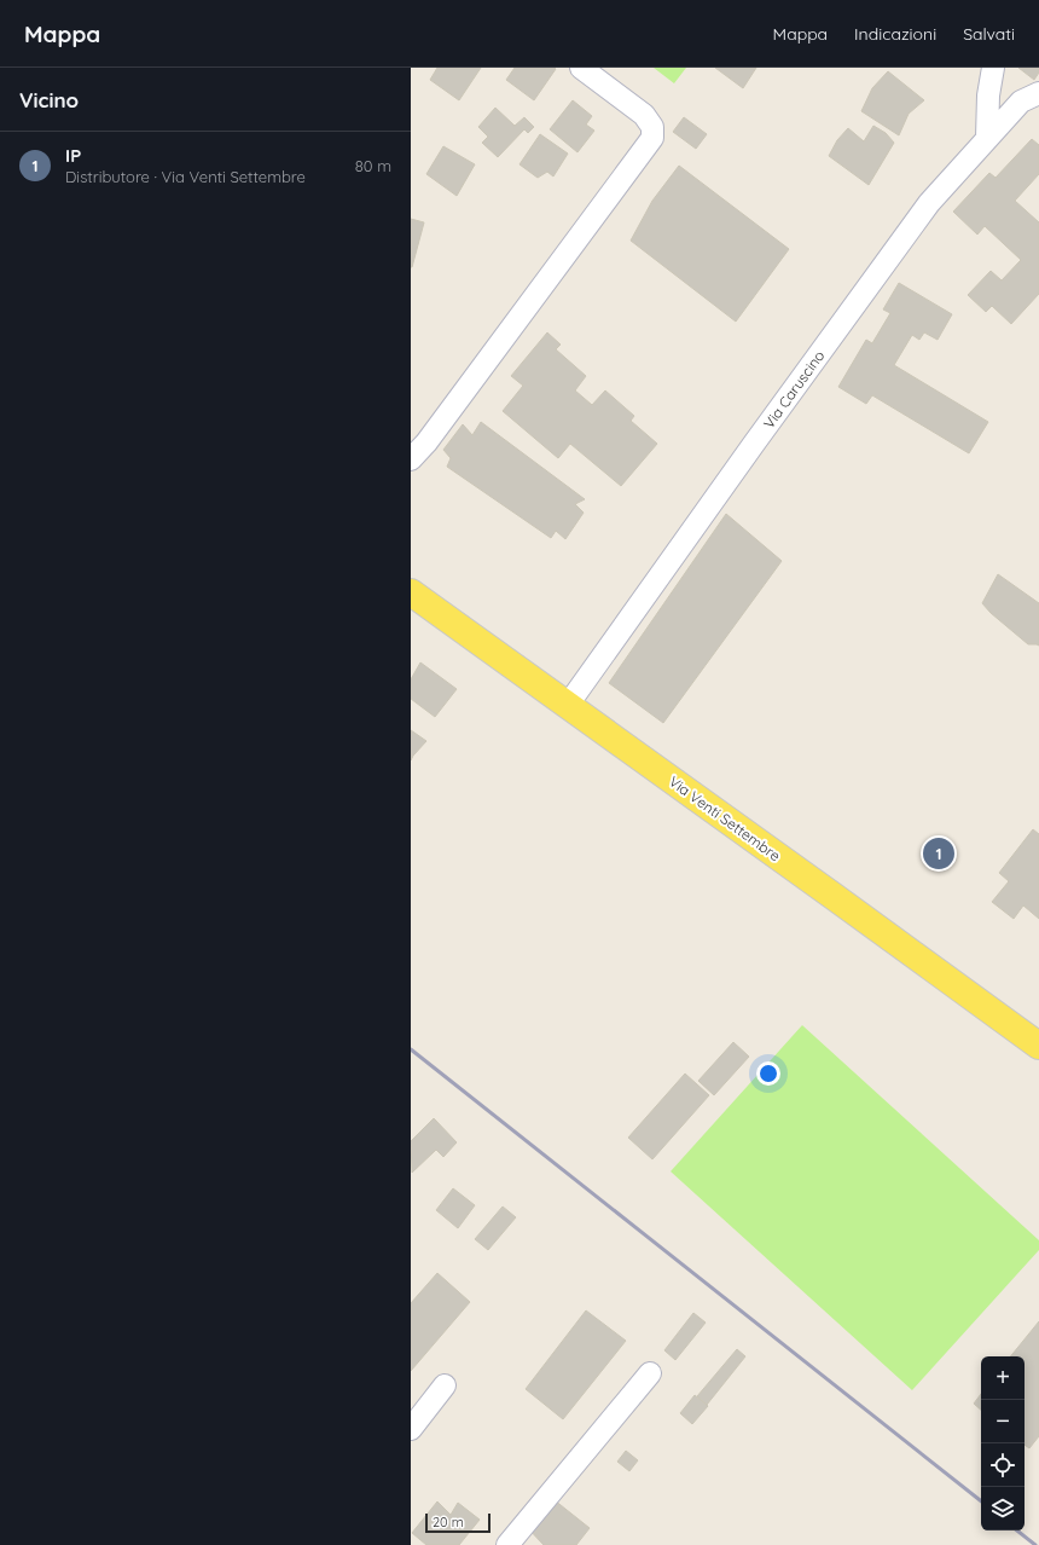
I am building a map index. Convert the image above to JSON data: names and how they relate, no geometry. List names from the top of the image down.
{
  "streets": {
    "main road": ["Via Venti Settembre"],
    "street": ["Via Caruscino"]
  },
  "crossings": [
    ["Via Caruscino", "Via Venti Settembre"]
  ],
  "scale_bar": "20 m",
  "page": {
    "header": "Mappa",
    "nav": ["Mappa", "Indicazioni", "Salvati"],
    "heading": "Vicino",
    "list": [
      {
        "mark": "1",
        "name": "IP",
        "note": "Distributore · Via Venti Settembre",
        "value": "80 m"
      }
    ],
    "pins": "1",
    "map_buttons": ["+", "−"],
    "scale": "20 m"
  }
}
